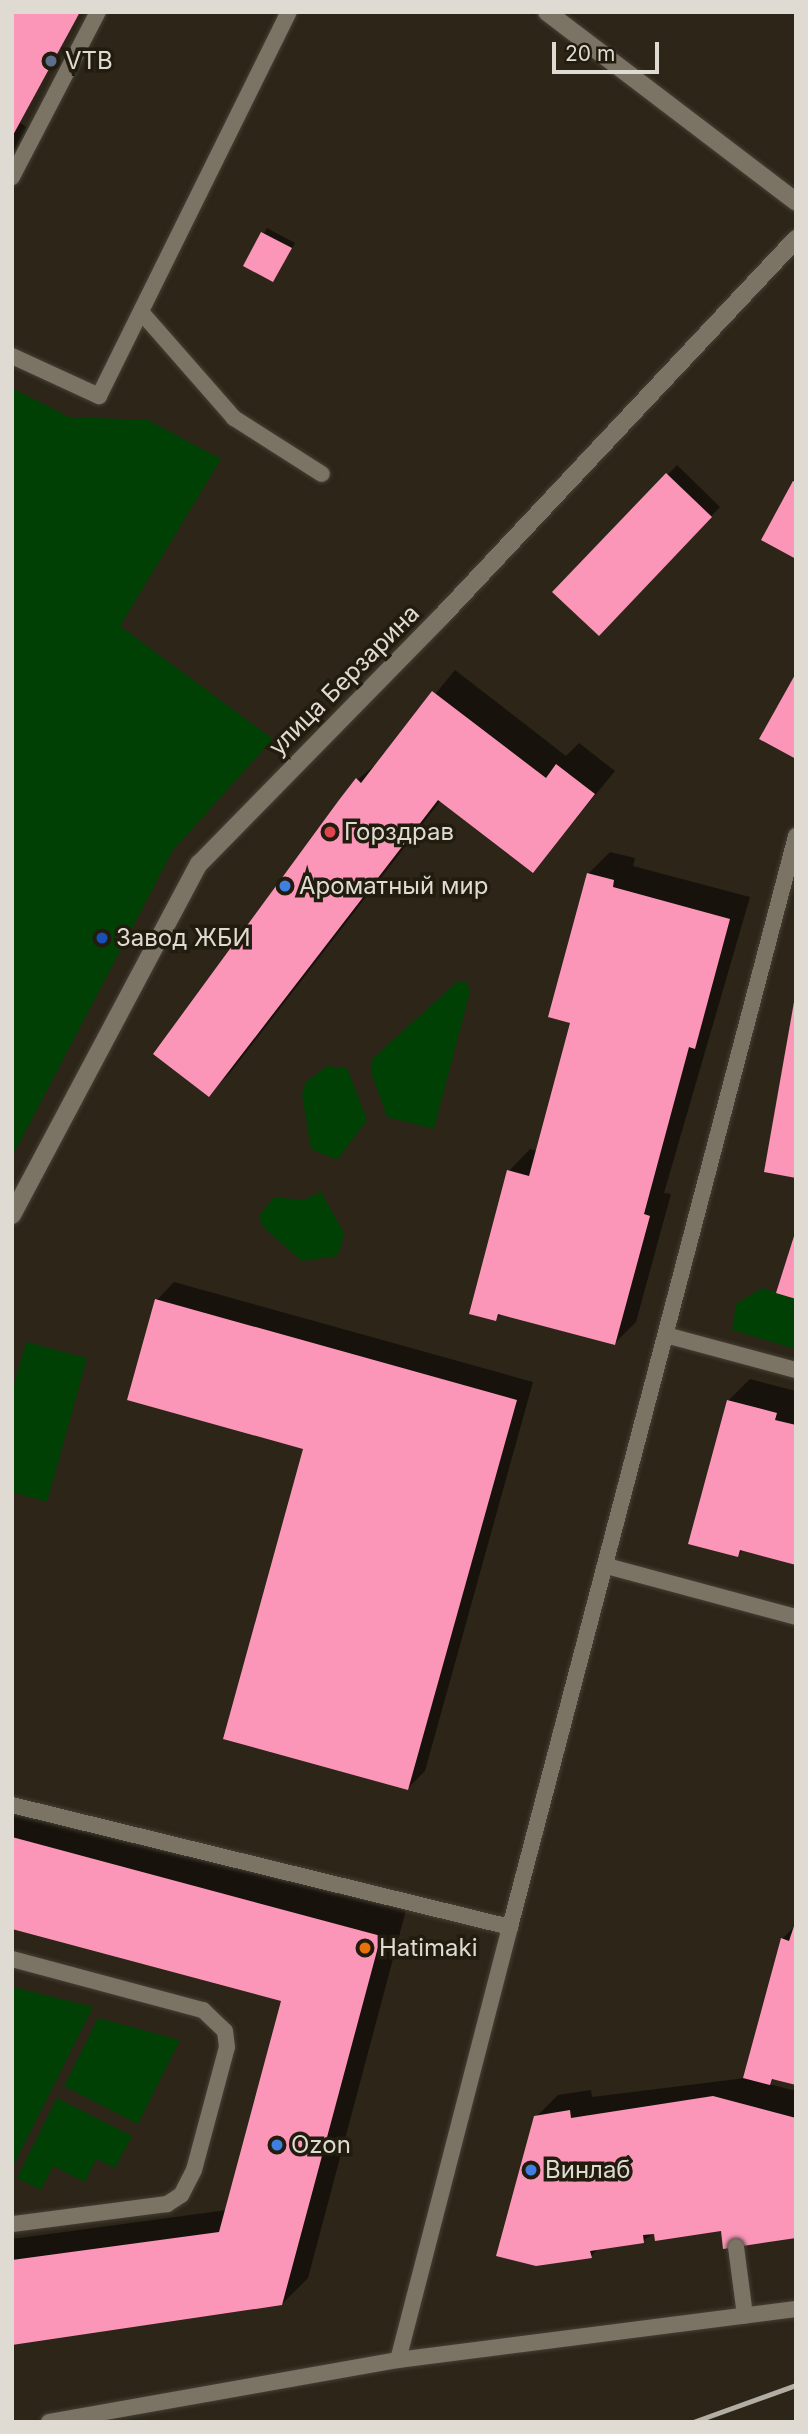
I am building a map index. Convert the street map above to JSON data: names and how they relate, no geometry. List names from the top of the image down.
{
  "streets": {
    "street": ["улица Берзарина"]
  },
  "places": [
    "VTB",
    "Горздрав",
    "Ароматный мир",
    "Завод ЖБИ",
    "Hatimaki",
    "Ozon",
    "Винлаб"
  ],
  "scale_bar": "20 m"
}
